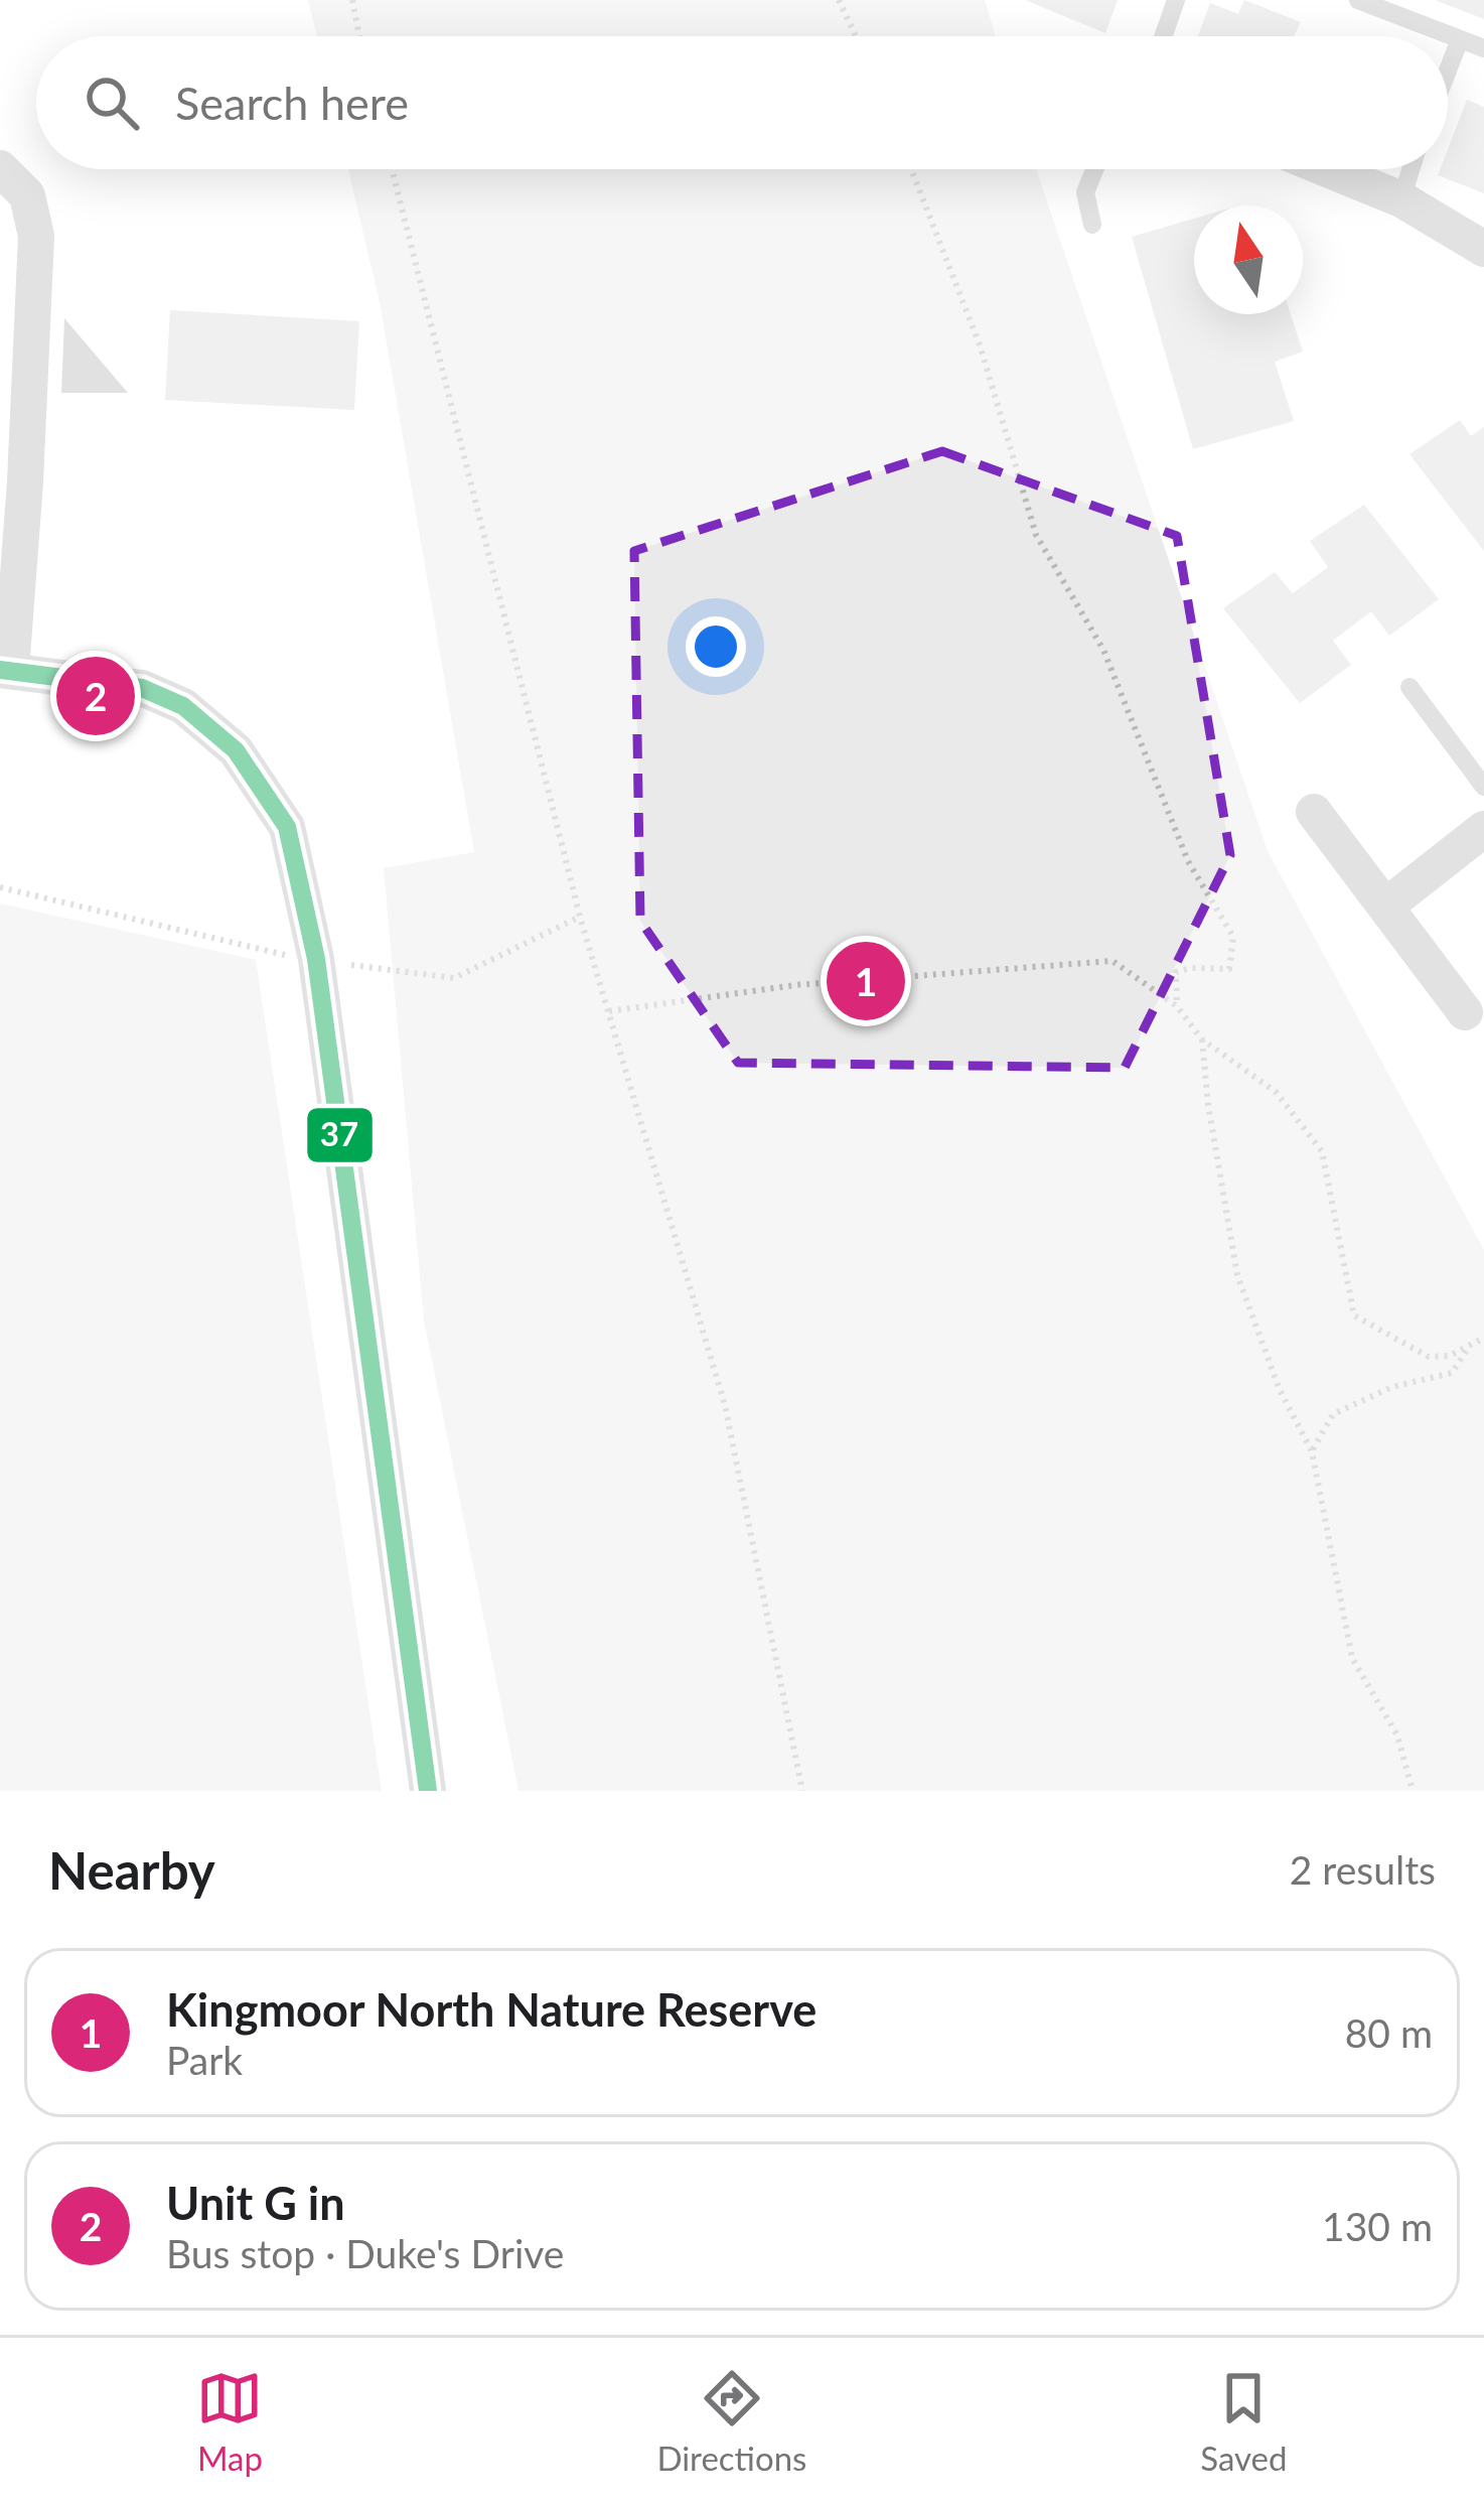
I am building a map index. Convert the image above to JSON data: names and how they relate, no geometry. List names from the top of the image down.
{
  "lines": ["transit line 37"],
  "north": "top",
  "page": {
    "search": "Search here",
    "pins": ["2", "1"],
    "heading": ["Nearby", "2 results"],
    "list": [
      {
        "mark": "1",
        "name": "Kingmoor North Nature Reserve",
        "note": "Park",
        "value": "80 m"
      },
      {
        "mark": "2",
        "name": "Unit G in",
        "note": "Bus stop · Duke's Drive",
        "value": "130 m"
      }
    ],
    "nav": ["Map", "Directions", "Saved"]
  }
}
